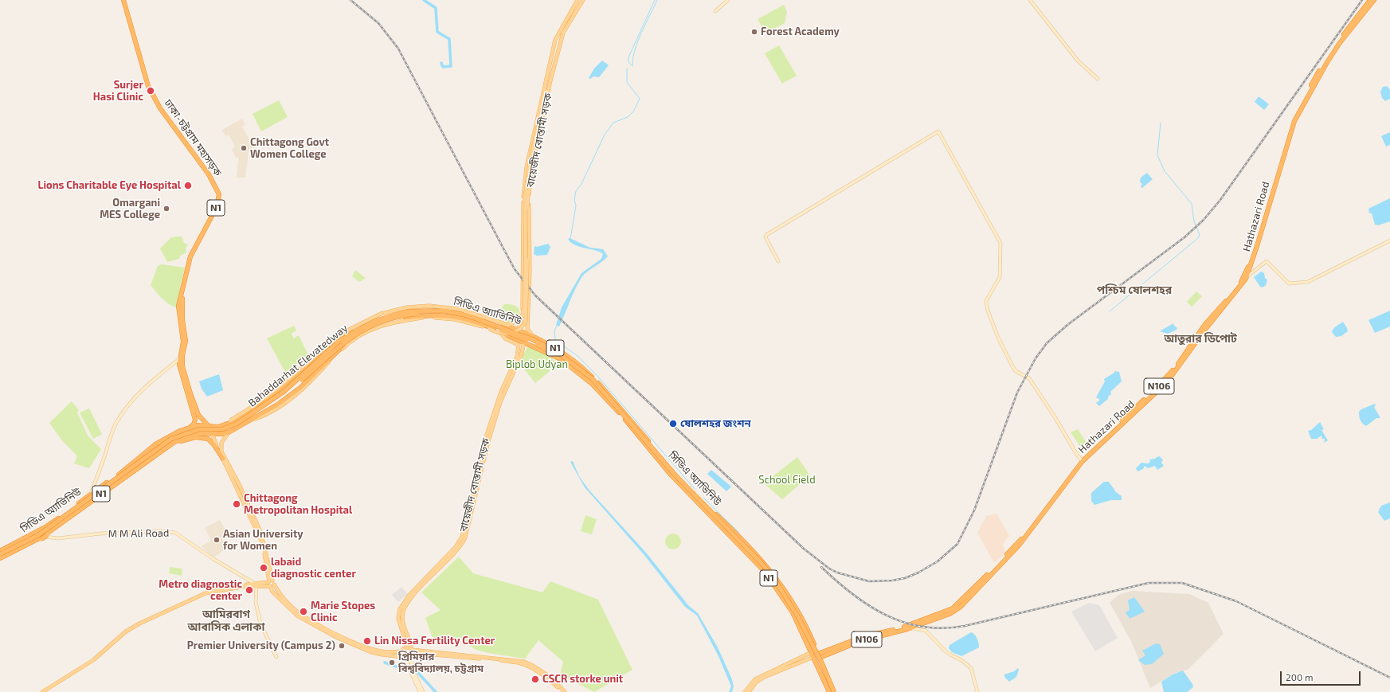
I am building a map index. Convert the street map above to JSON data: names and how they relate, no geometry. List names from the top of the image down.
{
  "streets": {
    "highway": [
      "ঢাকা-চট্টগ্রাম মহাসড়ক",
      "N1",
      "Hathazari Road",
      "সিডিএ অ্যাভিনিউ",
      "Bahaddarhat Elevatedway",
      "N106"
    ],
    "main road": ["বায়েজীদ বোস্তামী সড়ক"],
    "street": ["M M Ali Road"]
  },
  "crossings": [
    ["ঢাকা-চট্টগ্রাম মহাসড়ক", "সিডিএ অ্যাভিনিউ"],
    ["বায়েজীদ বোস্তামী সড়ক", "সিডিএ অ্যাভিনিউ"],
    ["Hathazari Road", "সিডিএ অ্যাভিনিউ"],
    ["সিডিএ অ্যাভিনিউ", "Bahaddarhat Elevatedway"],
    ["সিডিএ অ্যাভিনিউ", "M M Ali Road"]
  ],
  "districts": ["পশ্চিম ষোলশহর", "আতুরার ডিপোট", "আমিরবাগ আবাসিক এলাকা"],
  "parks": ["Biplob Udyan", "School Field"],
  "places": [
    "Forest Academy",
    "Surjer Hasi Clinic",
    "Chittagong Govt Women College",
    "Lions Charitable Eye Hospital",
    "Omargani MES College",
    "ষোলশহর জংশন",
    "Chittagong Metropolitan Hospital",
    "Asian University for Women",
    "labaid diagnostic center",
    "Metro diagnostic center",
    "Marie Stopes Clinic",
    "Lin Nissa Fertility Center",
    "Premier University (Campus 2)",
    "প্রিমিয়ার বিশ্ববিদ্যালয়, চট্টগ্রাম",
    "CSCR storke unit"
  ],
  "scale_bar": "200 m"
}
